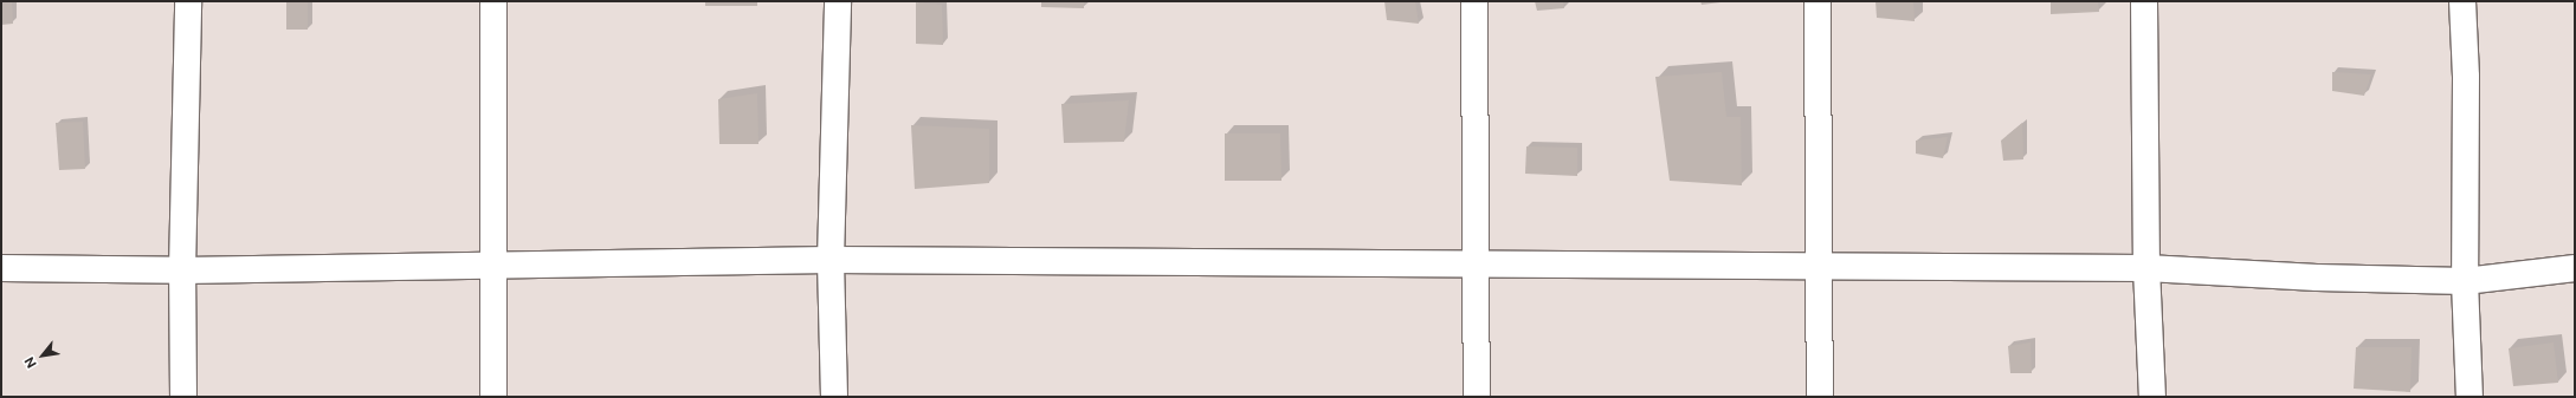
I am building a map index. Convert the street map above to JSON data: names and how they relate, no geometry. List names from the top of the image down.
{
  "north": "bottom left"
}
